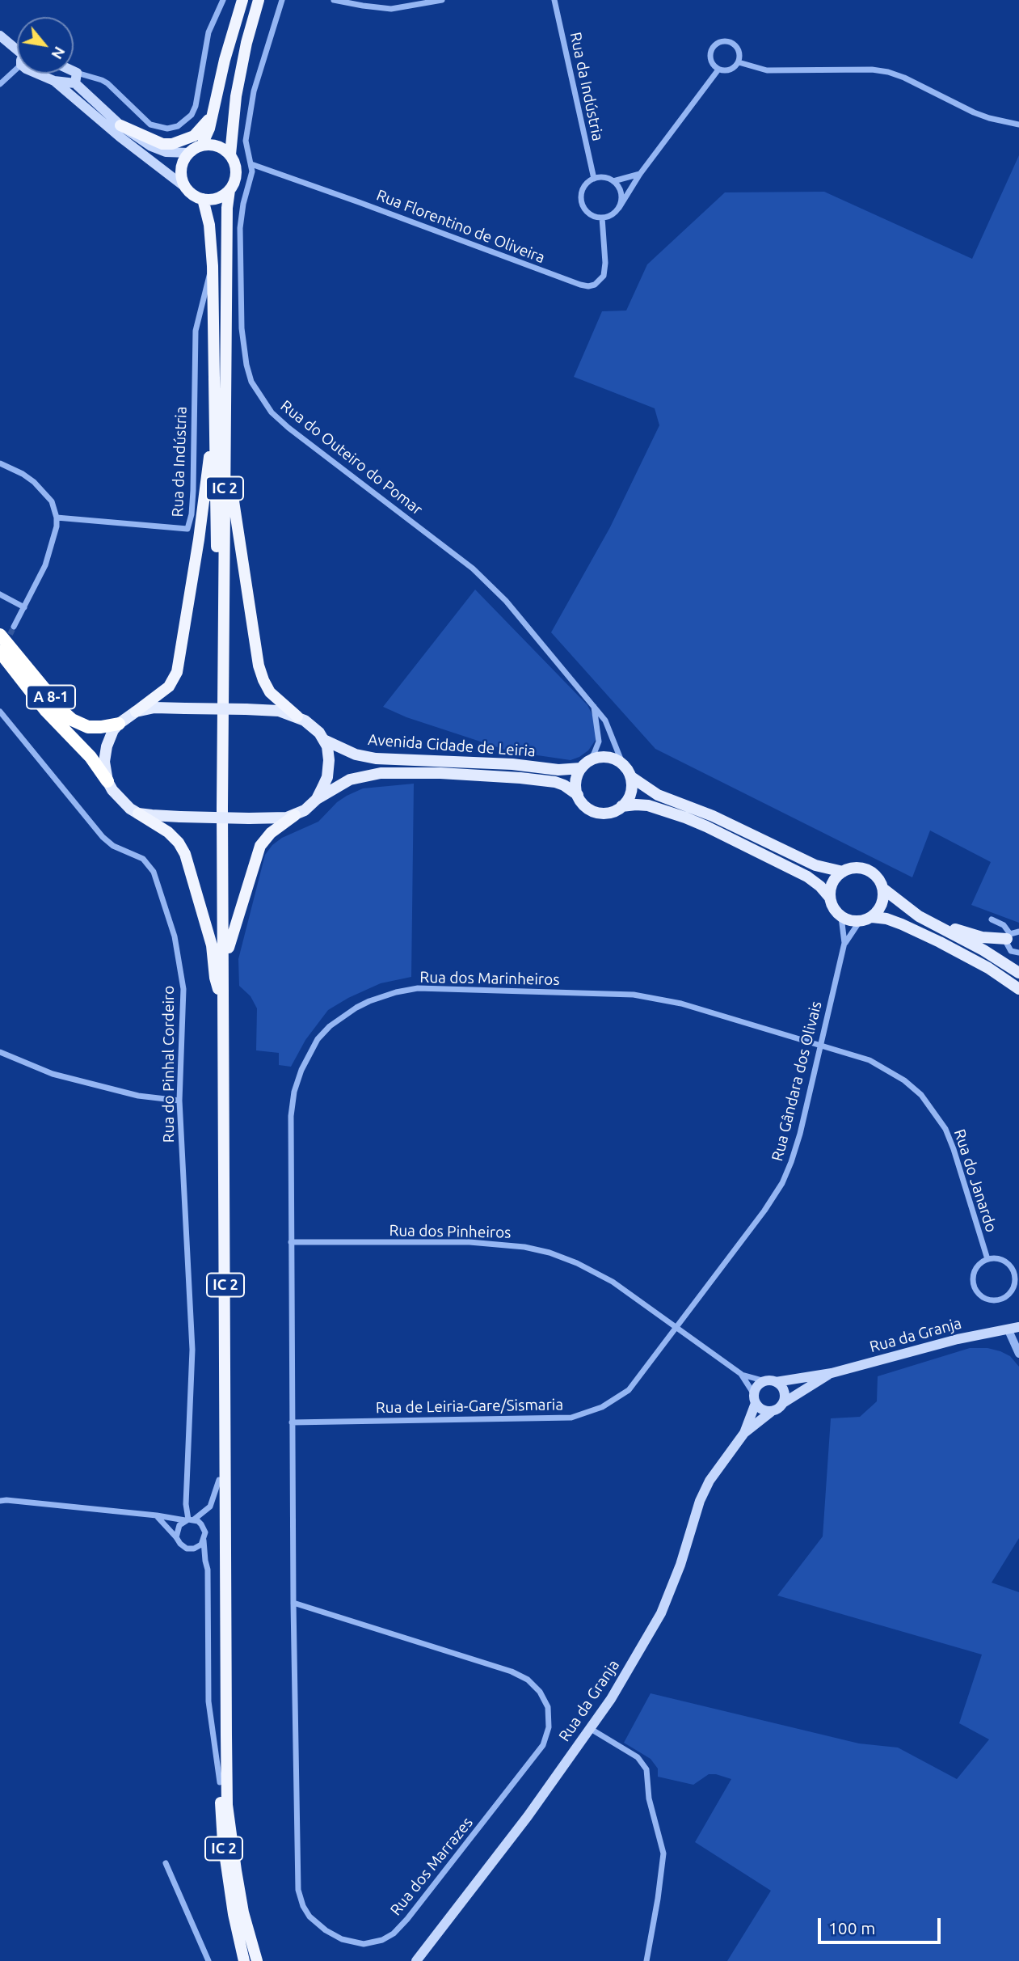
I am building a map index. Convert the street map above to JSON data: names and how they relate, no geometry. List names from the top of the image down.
{
  "streets": {
    "highway": ["IC 2", "A 8-1"],
    "main road": ["Avenida Cidade de Leiria", "Rua da Granja"],
    "street": [
      "Rua da Indústria",
      "Rua Florentino de Oliveira",
      "Rua do Outeiro do Pomar",
      "Rua dos Marinheiros",
      "Rua do Pinhal Cordeiro",
      "Rua Gândara dos Olivais",
      "Rua do Janardo",
      "Rua dos Pinheiros",
      "Rua de Leiria-Gare/Sismaria",
      "Rua dos Marrazes"
    ]
  },
  "crossings": [
    ["Rua da Indústria", "Rua Florentino de Oliveira"],
    ["Rua da Indústria", "IC 2"],
    ["Rua Florentino de Oliveira", "Rua do Outeiro do Pomar"],
    ["Rua do Outeiro do Pomar", "Avenida Cidade de Leiria"],
    ["Rua dos Marinheiros", "Rua Gândara dos Olivais"],
    ["Rua dos Marinheiros", "Rua do Janardo"],
    ["Rua dos Marinheiros", "Rua dos Pinheiros"],
    ["Rua dos Marinheiros", "Rua de Leiria-Gare/Sismaria"],
    ["Rua dos Marinheiros", "Rua dos Marrazes"],
    ["Rua Gândara dos Olivais", "Rua do Janardo"],
    ["Rua Gândara dos Olivais", "Rua dos Pinheiros"],
    ["Rua Gândara dos Olivais", "Rua de Leiria-Gare/Sismaria"],
    ["Rua dos Pinheiros", "Rua da Granja"],
    ["Rua dos Pinheiros", "Rua de Leiria-Gare/Sismaria"],
    ["Rua de Leiria-Gare/Sismaria", "Rua dos Marrazes"]
  ],
  "scale_bar": "100 m",
  "north": "bottom right"
}
